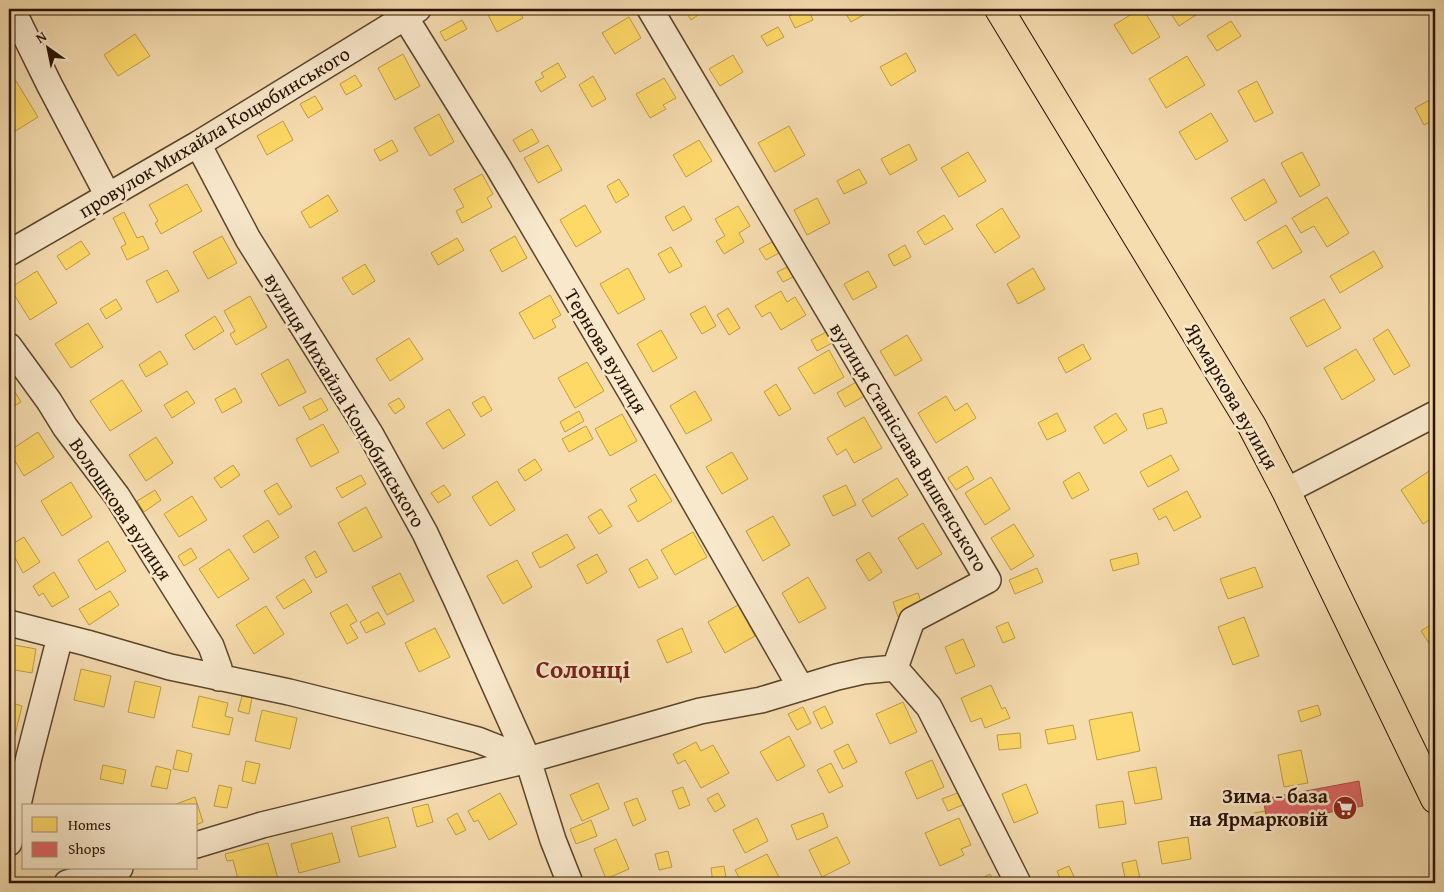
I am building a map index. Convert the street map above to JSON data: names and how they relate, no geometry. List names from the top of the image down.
{
  "streets": {
    "main road": ["Ярмаркова вулиця"],
    "street": [
      "провулок Михайла Коцюбинського",
      "Тернова вулиця",
      "вулиця Михайла Коцюбинського",
      "вулиця Станіслава Вишенського",
      "Волошкова вулиця"
    ]
  },
  "crossings": [
    ["провулок Михайла Коцюбинського", "Тернова вулиця"],
    ["провулок Михайла Коцюбинського", "вулиця Михайла Коцюбинського"]
  ],
  "districts": ["Солонці"],
  "places": {
    "supermarket": ["Зима - база на Ярмарковій"]
  },
  "legend": ["Homes", "Shops"],
  "north": "top left"
}
